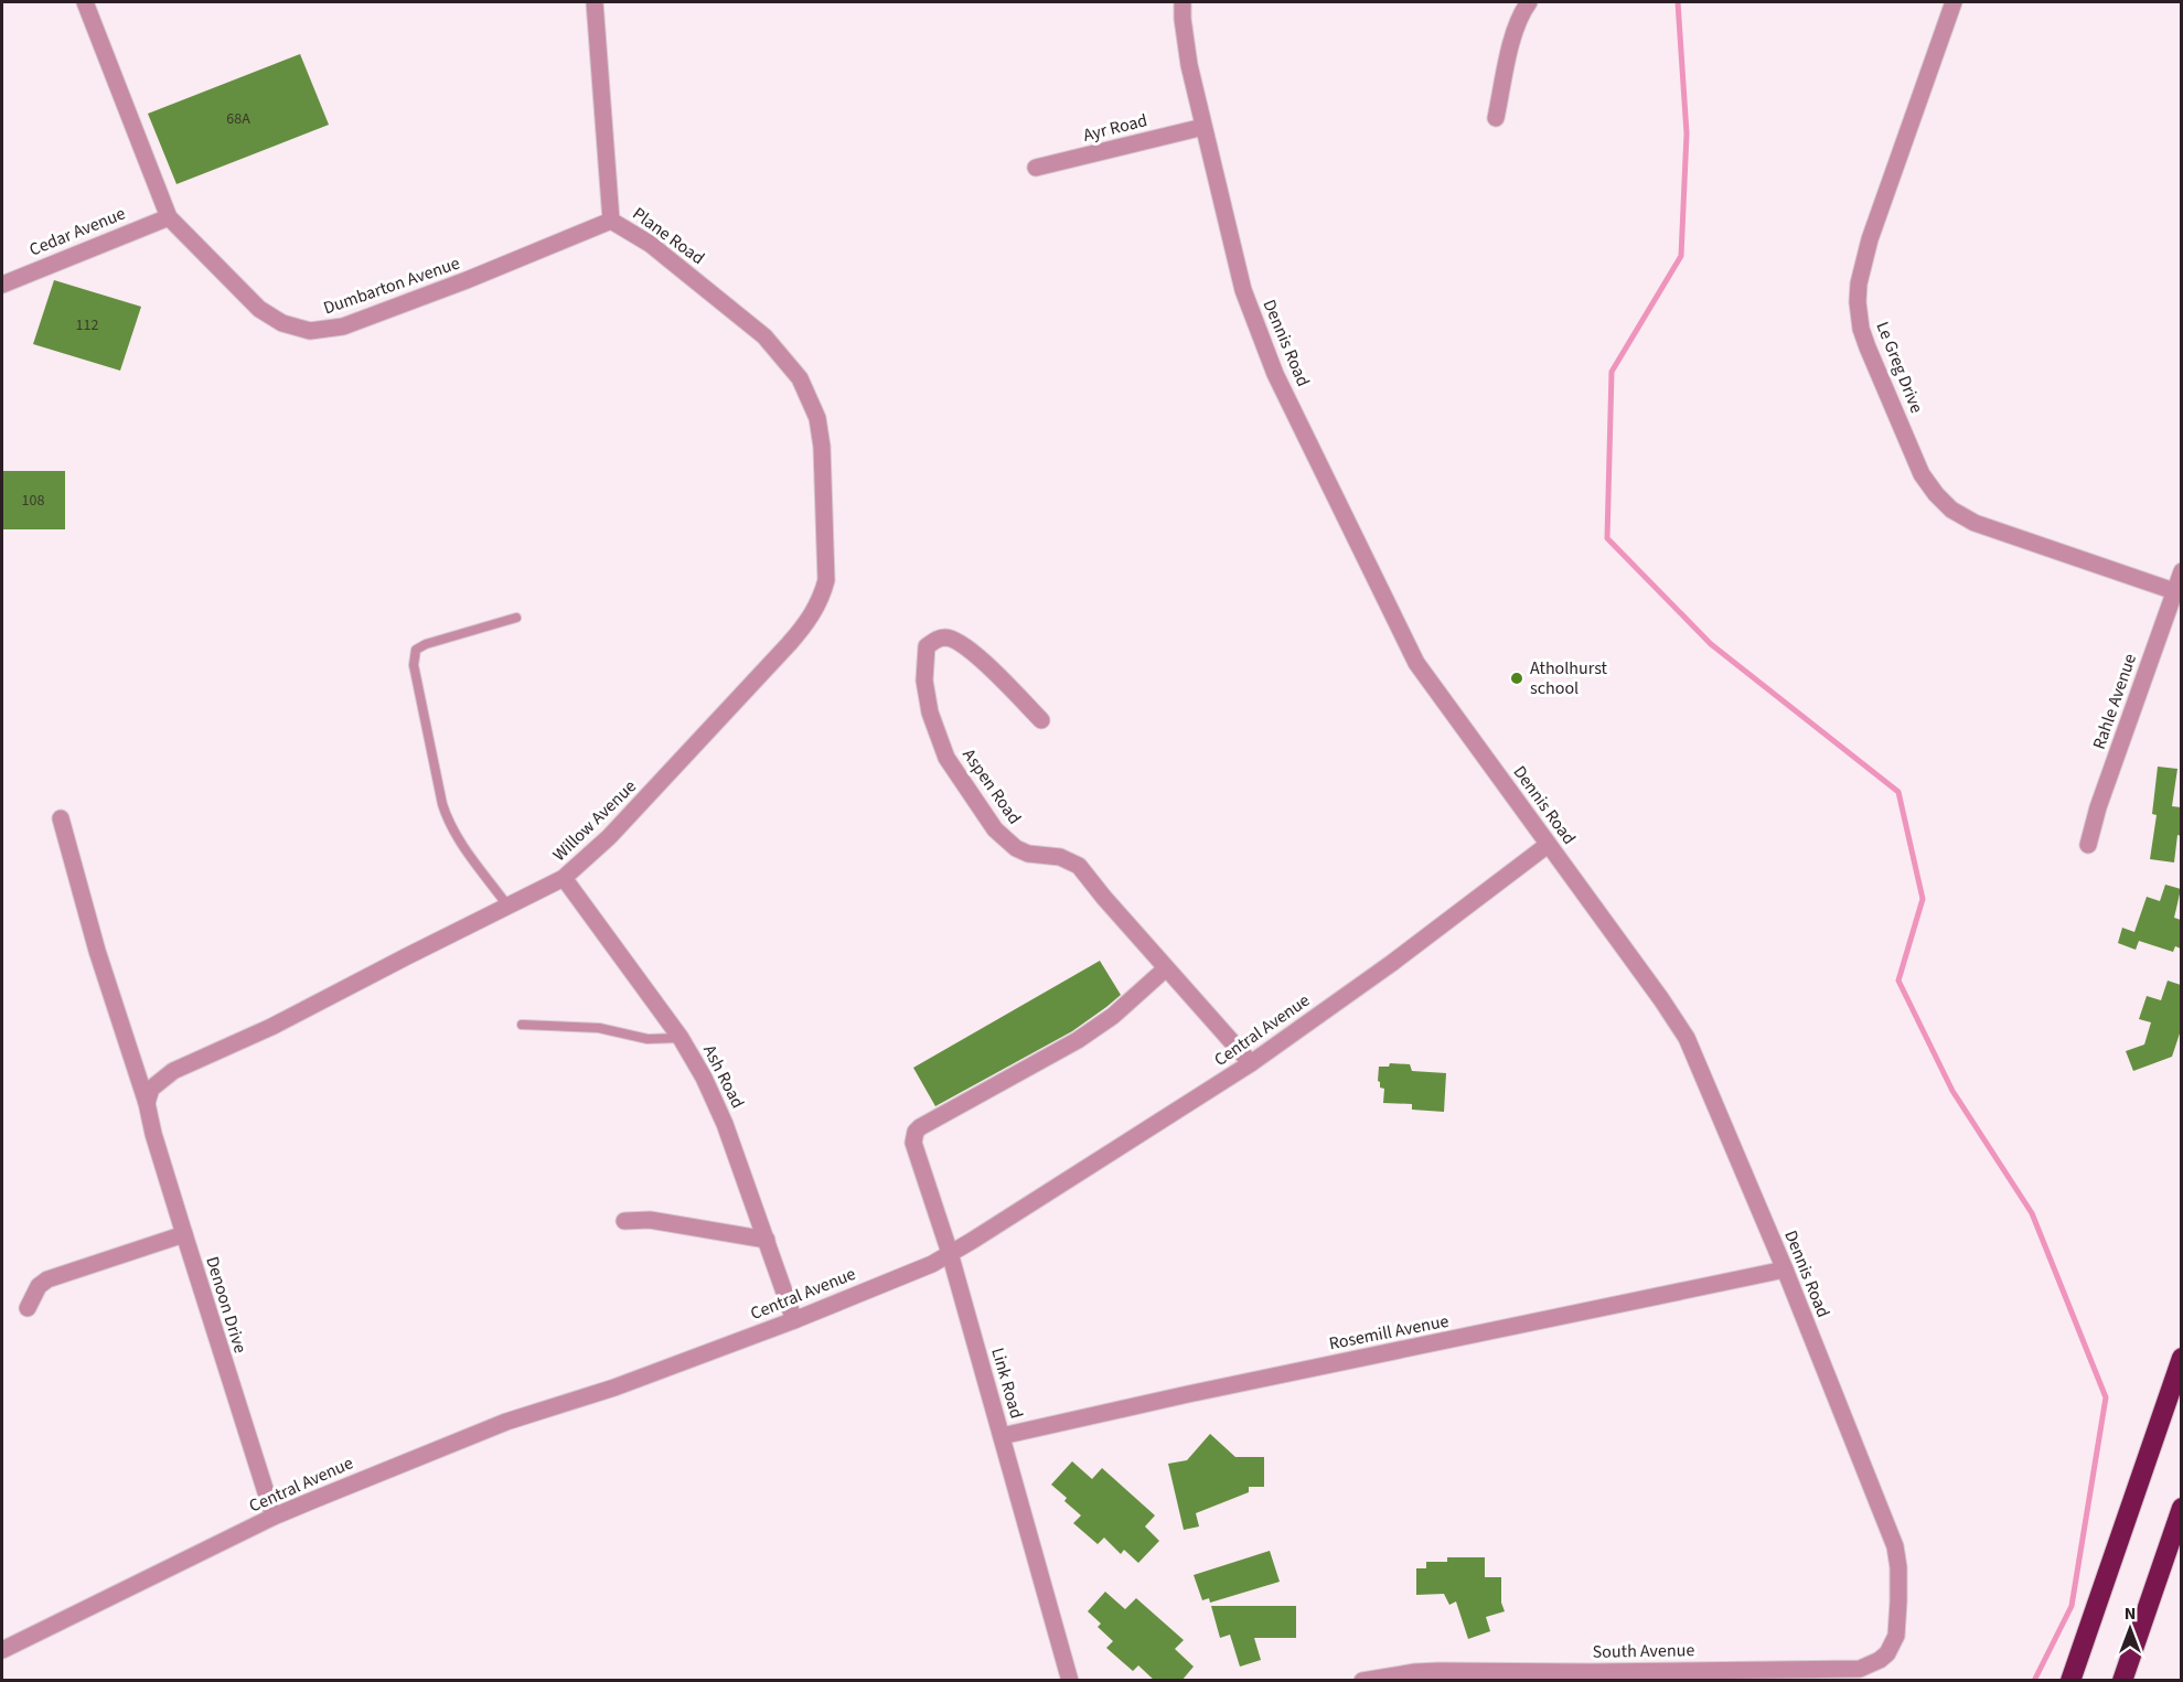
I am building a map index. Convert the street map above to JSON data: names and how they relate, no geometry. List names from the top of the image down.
{
  "streets": {
    "street": [
      "Ayr Road",
      "Cedar Avenue",
      "Plane Road",
      "Dumbarton Avenue",
      "Dennis Road",
      "Le Greg Drive",
      "Rahle Avenue",
      "Aspen Road",
      "Willow Avenue",
      "Central Avenue",
      "Ash Road",
      "Denoon Drive",
      "Rosemill Avenue",
      "Link Road",
      "South Avenue"
    ]
  },
  "crossings": [
    ["Ayr Road", "Dennis Road"],
    ["Cedar Avenue", "Dumbarton Avenue"],
    ["Plane Road", "Dumbarton Avenue"],
    ["Plane Road", "Willow Avenue"],
    ["Dennis Road", "Central Avenue"],
    ["Dennis Road", "Rosemill Avenue"],
    ["Dennis Road", "South Avenue"],
    ["Le Greg Drive", "Rahle Avenue"],
    ["Aspen Road", "Central Avenue"],
    ["Aspen Road", "Link Road"],
    ["Willow Avenue", "Ash Road"],
    ["Willow Avenue", "Denoon Drive"],
    ["Central Avenue", "Ash Road"],
    ["Central Avenue", "Denoon Drive"],
    ["Central Avenue", "Link Road"],
    ["Rosemill Avenue", "Link Road"]
  ],
  "places": ["Atholhurst school"],
  "house_numbers": ["68A", "112", "108"],
  "north": "top"
}
